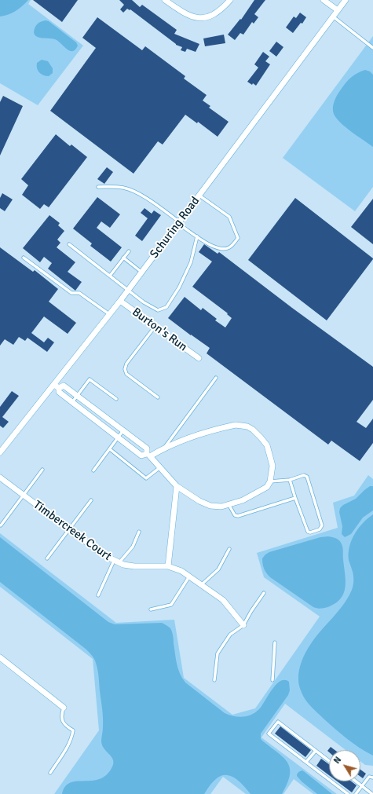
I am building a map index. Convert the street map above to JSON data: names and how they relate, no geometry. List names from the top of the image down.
{
  "streets": {
    "street": ["Schuring Road", "Burton's Run", "Timbercreek Court"]
  },
  "crossings": [
    ["Schuring Road", "Burton's Run"]
  ],
  "north": "top left"
}
